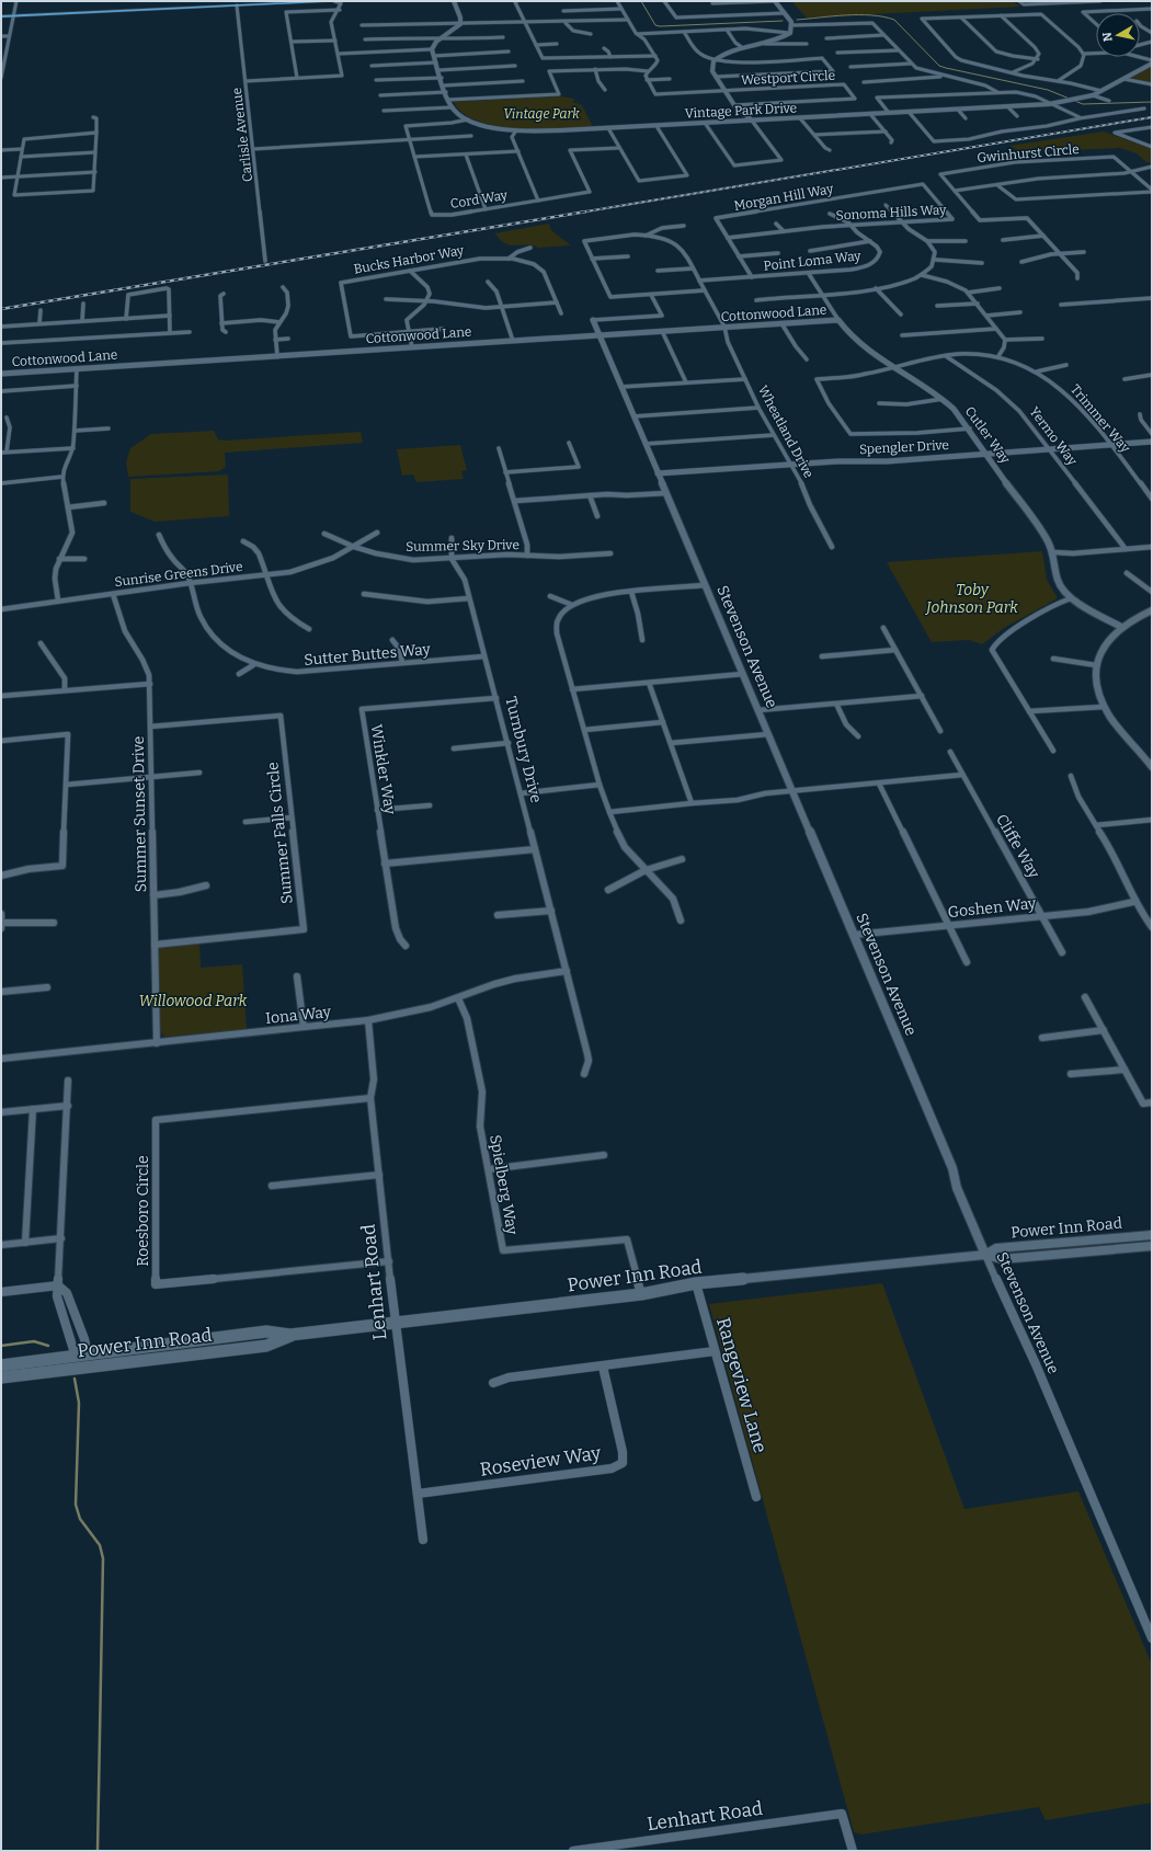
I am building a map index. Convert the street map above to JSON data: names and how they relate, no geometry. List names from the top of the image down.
{
  "streets": {
    "street": [
      "Westport Circle",
      "Vintage Park Drive",
      "Carlisle Avenue",
      "Gwinhurst Circle",
      "Morgan Hill Way",
      "Cord Way",
      "Sonoma Hills Way",
      "Bucks Harbor Way",
      "Point Loma Way",
      "Cottonwood Lane",
      "Trimmer Way",
      "Wheatland Drive",
      "Cutler Way",
      "Yermo Way",
      "Spengler Drive",
      "Summer Sky Drive",
      "Sunrise Greens Drive",
      "Stevenson Avenue",
      "Sutter Buttes Way",
      "Turnbury Drive",
      "Winkler Way",
      "Summer Sunset Drive",
      "Summer Falls Circle",
      "Cliffe Way",
      "Goshen Way",
      "Iona Way",
      "Spielberg Way",
      "Roesboro Circle",
      "Power Inn Road",
      "Lenhart Road",
      "Rangeview Lane",
      "Roseview Way"
    ]
  },
  "crossings": [
    ["Vintage Park Drive", "Cord Way"],
    ["Morgan Hill Way", "Sonoma Hills Way"],
    ["Morgan Hill Way", "Point Loma Way"],
    ["Sonoma Hills Way", "Point Loma Way"],
    ["Point Loma Way", "Wheatland Drive"],
    ["Point Loma Way", "Cutler Way"],
    ["Cottonwood Lane", "Wheatland Drive"],
    ["Cottonwood Lane", "Cutler Way"],
    ["Cottonwood Lane", "Stevenson Avenue"],
    ["Trimmer Way", "Cutler Way"],
    ["Trimmer Way", "Yermo Way"],
    ["Trimmer Way", "Spengler Drive"],
    ["Wheatland Drive", "Spengler Drive"],
    ["Cutler Way", "Spengler Drive"],
    ["Yermo Way", "Spengler Drive"],
    ["Spengler Drive", "Stevenson Avenue"],
    ["Summer Sky Drive", "Sunrise Greens Drive"],
    ["Summer Sky Drive", "Turnbury Drive"],
    ["Sunrise Greens Drive", "Sutter Buttes Way"],
    ["Sunrise Greens Drive", "Summer Sunset Drive"],
    ["Stevenson Avenue", "Goshen Way"],
    ["Stevenson Avenue", "Power Inn Road"],
    ["Sutter Buttes Way", "Turnbury Drive"],
    ["Turnbury Drive", "Winkler Way"],
    ["Turnbury Drive", "Iona Way"],
    ["Summer Sunset Drive", "Summer Falls Circle"],
    ["Summer Sunset Drive", "Iona Way"],
    ["Cliffe Way", "Goshen Way"],
    ["Iona Way", "Spielberg Way"],
    ["Iona Way", "Lenhart Road"],
    ["Spielberg Way", "Power Inn Road"],
    ["Roesboro Circle", "Lenhart Road"],
    ["Power Inn Road", "Lenhart Road"],
    ["Power Inn Road", "Rangeview Lane"],
    ["Lenhart Road", "Roseview Way"]
  ],
  "parks": ["Vintage Park", "Toby Johnson Park", "Willowood Park"],
  "north": "left"
}
